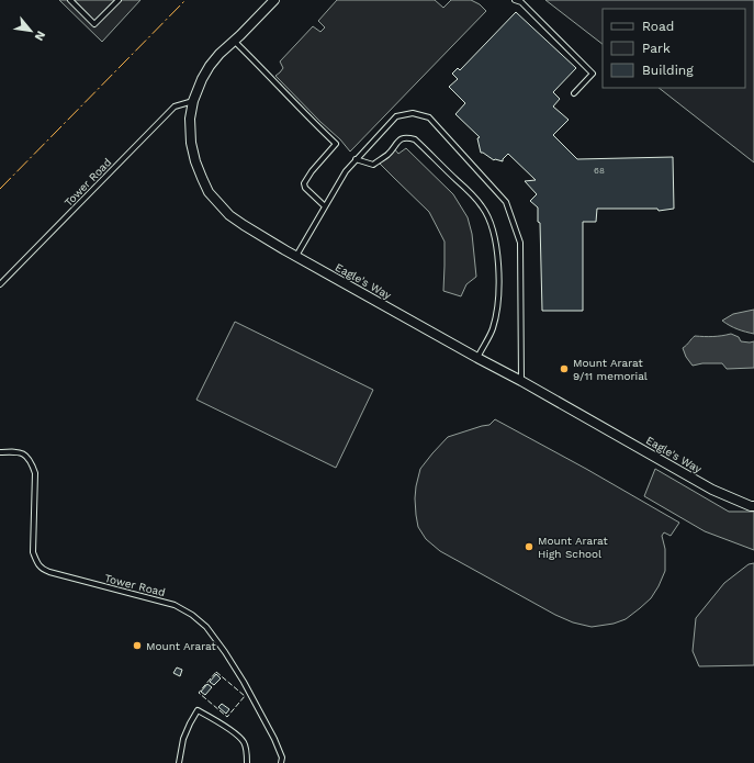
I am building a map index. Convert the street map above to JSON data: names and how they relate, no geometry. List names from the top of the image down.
{
  "streets": {
    "street": ["Eagle's Way"],
    "lane": ["Tower Road"]
  },
  "crossings": [
    ["Tower Road", "Eagle's Way"]
  ],
  "places": ["Mount Ararat 9/11 memorial", "Mount Ararat High School", "Mount Ararat"],
  "house_numbers": ["68"],
  "legend": ["Road", "Park", "Building"],
  "north": "bottom right"
}
